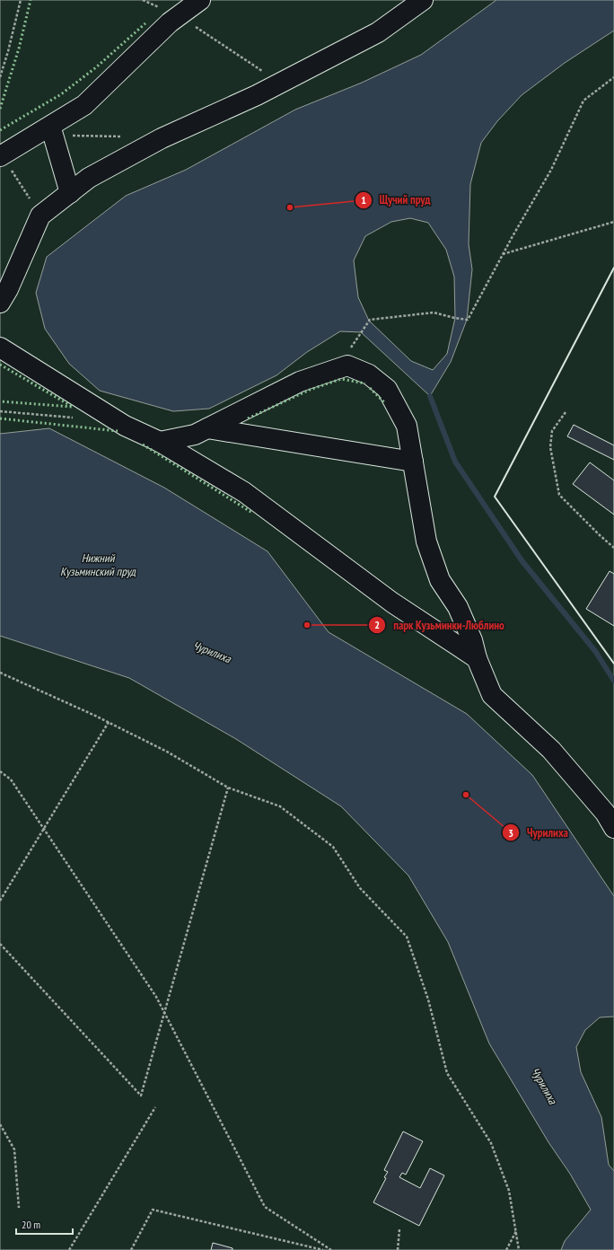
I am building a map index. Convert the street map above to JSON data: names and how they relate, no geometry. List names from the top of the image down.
{
  "water": ["Нижний Кузьминский пруд", "Чурилиха"],
  "places": ["Щучий пруд", "парк Кузьминки-Люблино", "Чурилиха"],
  "scale_bar": "20 m"
}
